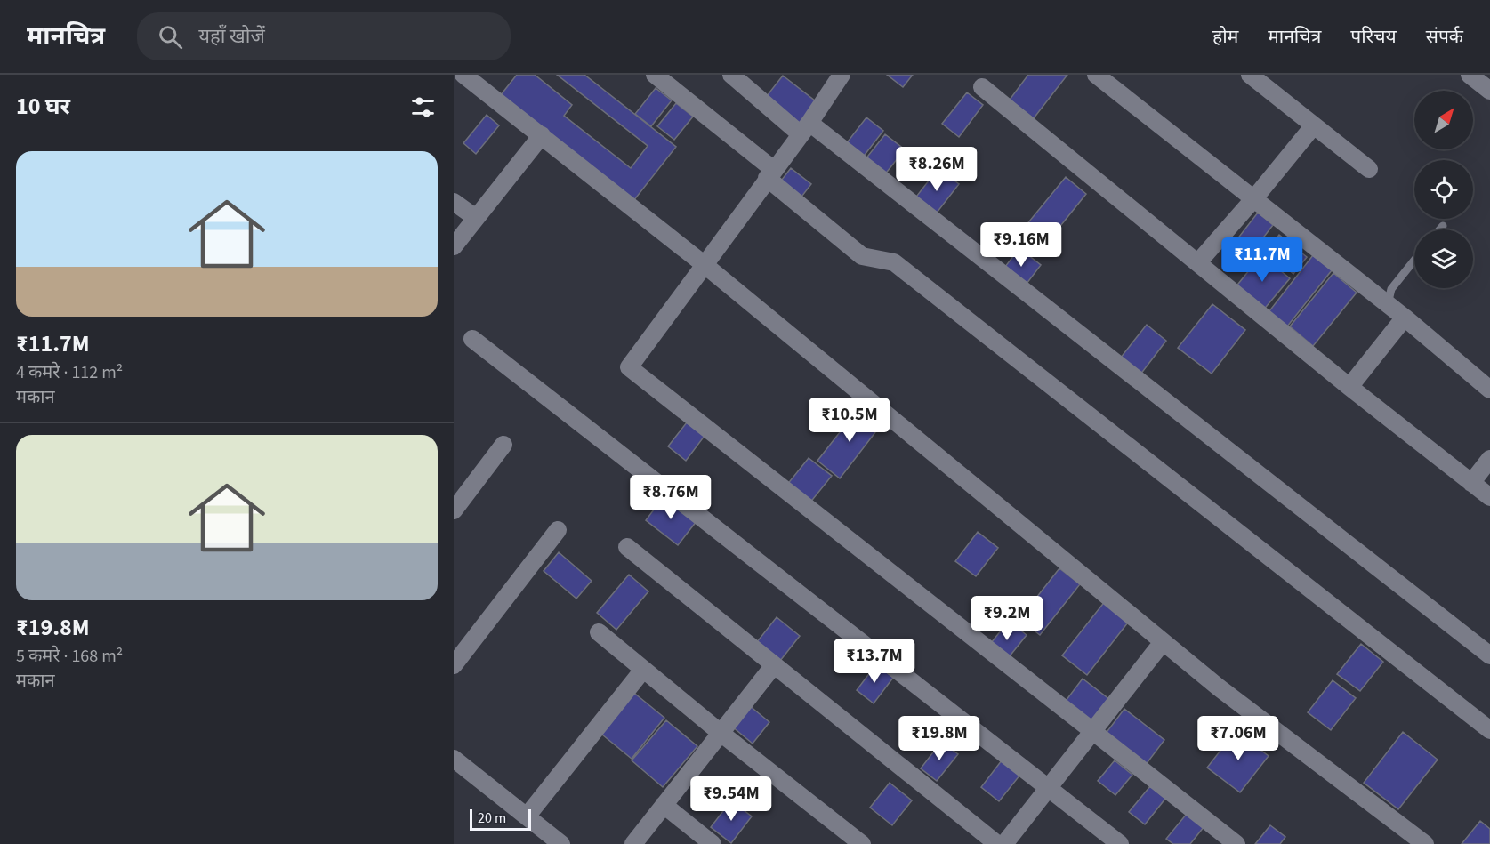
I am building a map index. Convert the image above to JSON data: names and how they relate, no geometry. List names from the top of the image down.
{
  "scale_bar": "20 m",
  "north": "top right",
  "page": {
    "header": "मानचित्र",
    "search": "यहाँ खोजें",
    "nav": [
      "होम",
      "मानचित्र",
      "परिचय",
      "संपर्क"
    ],
    "heading": "10 घर",
    "list": [
      {
        "name": "₹11.7M",
        "note": "4 कमरे · 112 m² · मकान"
      },
      {
        "name": "₹19.8M",
        "note": "5 कमरे · 168 m² · मकान"
      }
    ],
    "price": [
      "₹8.26M",
      "₹9.16M",
      "₹11.7M",
      "₹10.5M",
      "₹8.76M",
      "₹9.2M",
      "₹13.7M",
      "₹19.8M",
      "₹7.06M",
      "₹9.54M"
    ],
    "scale": "20 m"
  }
}
